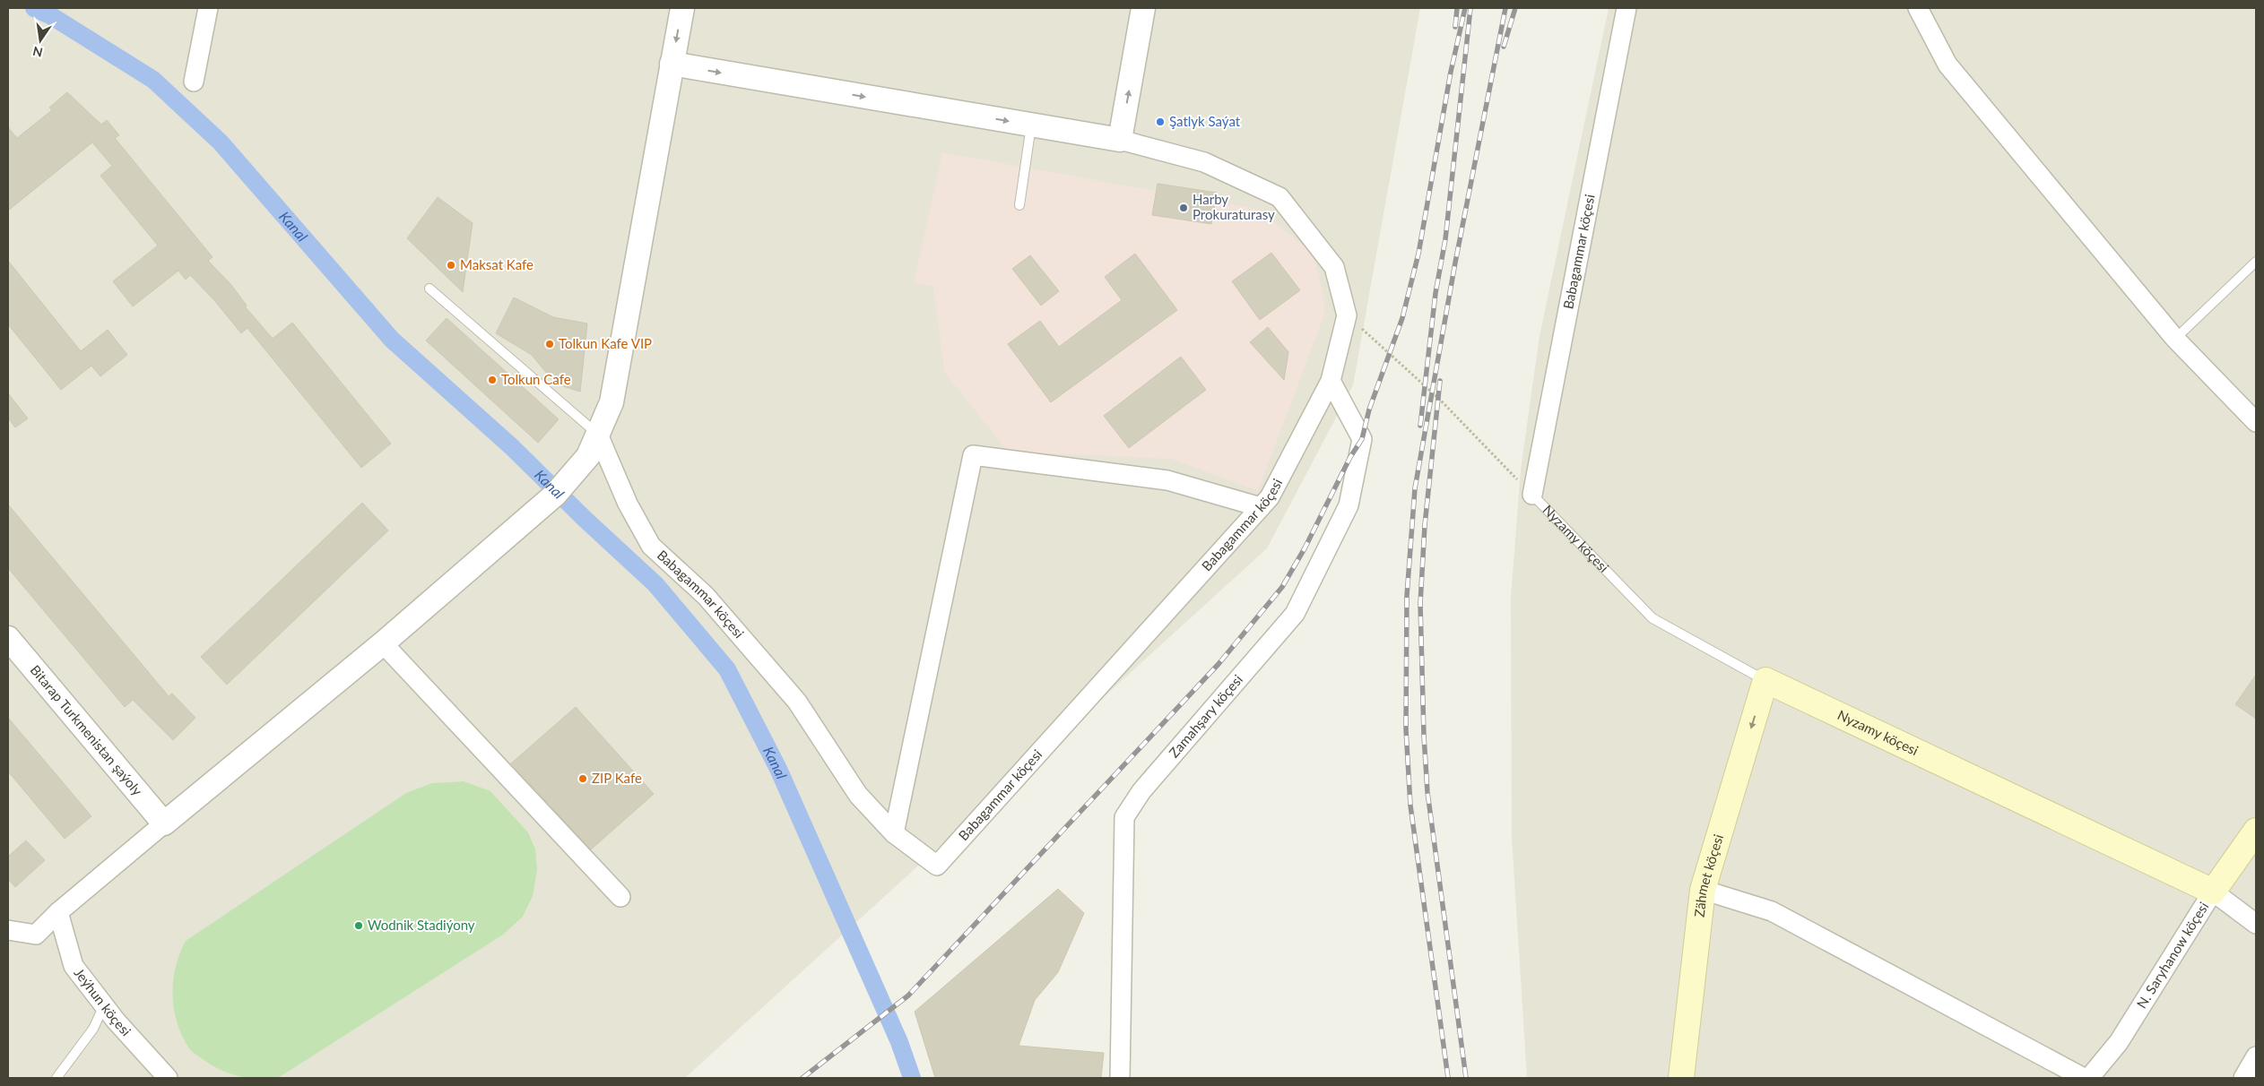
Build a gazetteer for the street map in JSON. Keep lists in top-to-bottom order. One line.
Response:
{"streets":{"main road":["Nyzamy köçesi","Zähmet köçesi","N. Saryhanow köçesi"],"street":["Babagammar köçesi","Zamahşary köçesi","Bitarap Turkmenistan şaýoly","Jeýhun köçesi"]},"crossings":[["Babagammar köçesi","Nyzamy köçesi"],["Babagammar köçesi","Zamahşary köçesi"],["Nyzamy köçesi","Zähmet köçesi"],["Nyzamy köçesi","N. Saryhanow köçesi"]],"one_way":["Zähmet köçesi"],"water":["Kanal"],"places":["Şatlyk Saýat","Harby Prokuraturasy","Maksat Kafe","Tolkun Kafe VIP","Tolkun Cafe","ZIP Kafe","Wodnik Stadiýony"],"north":"bottom"}
